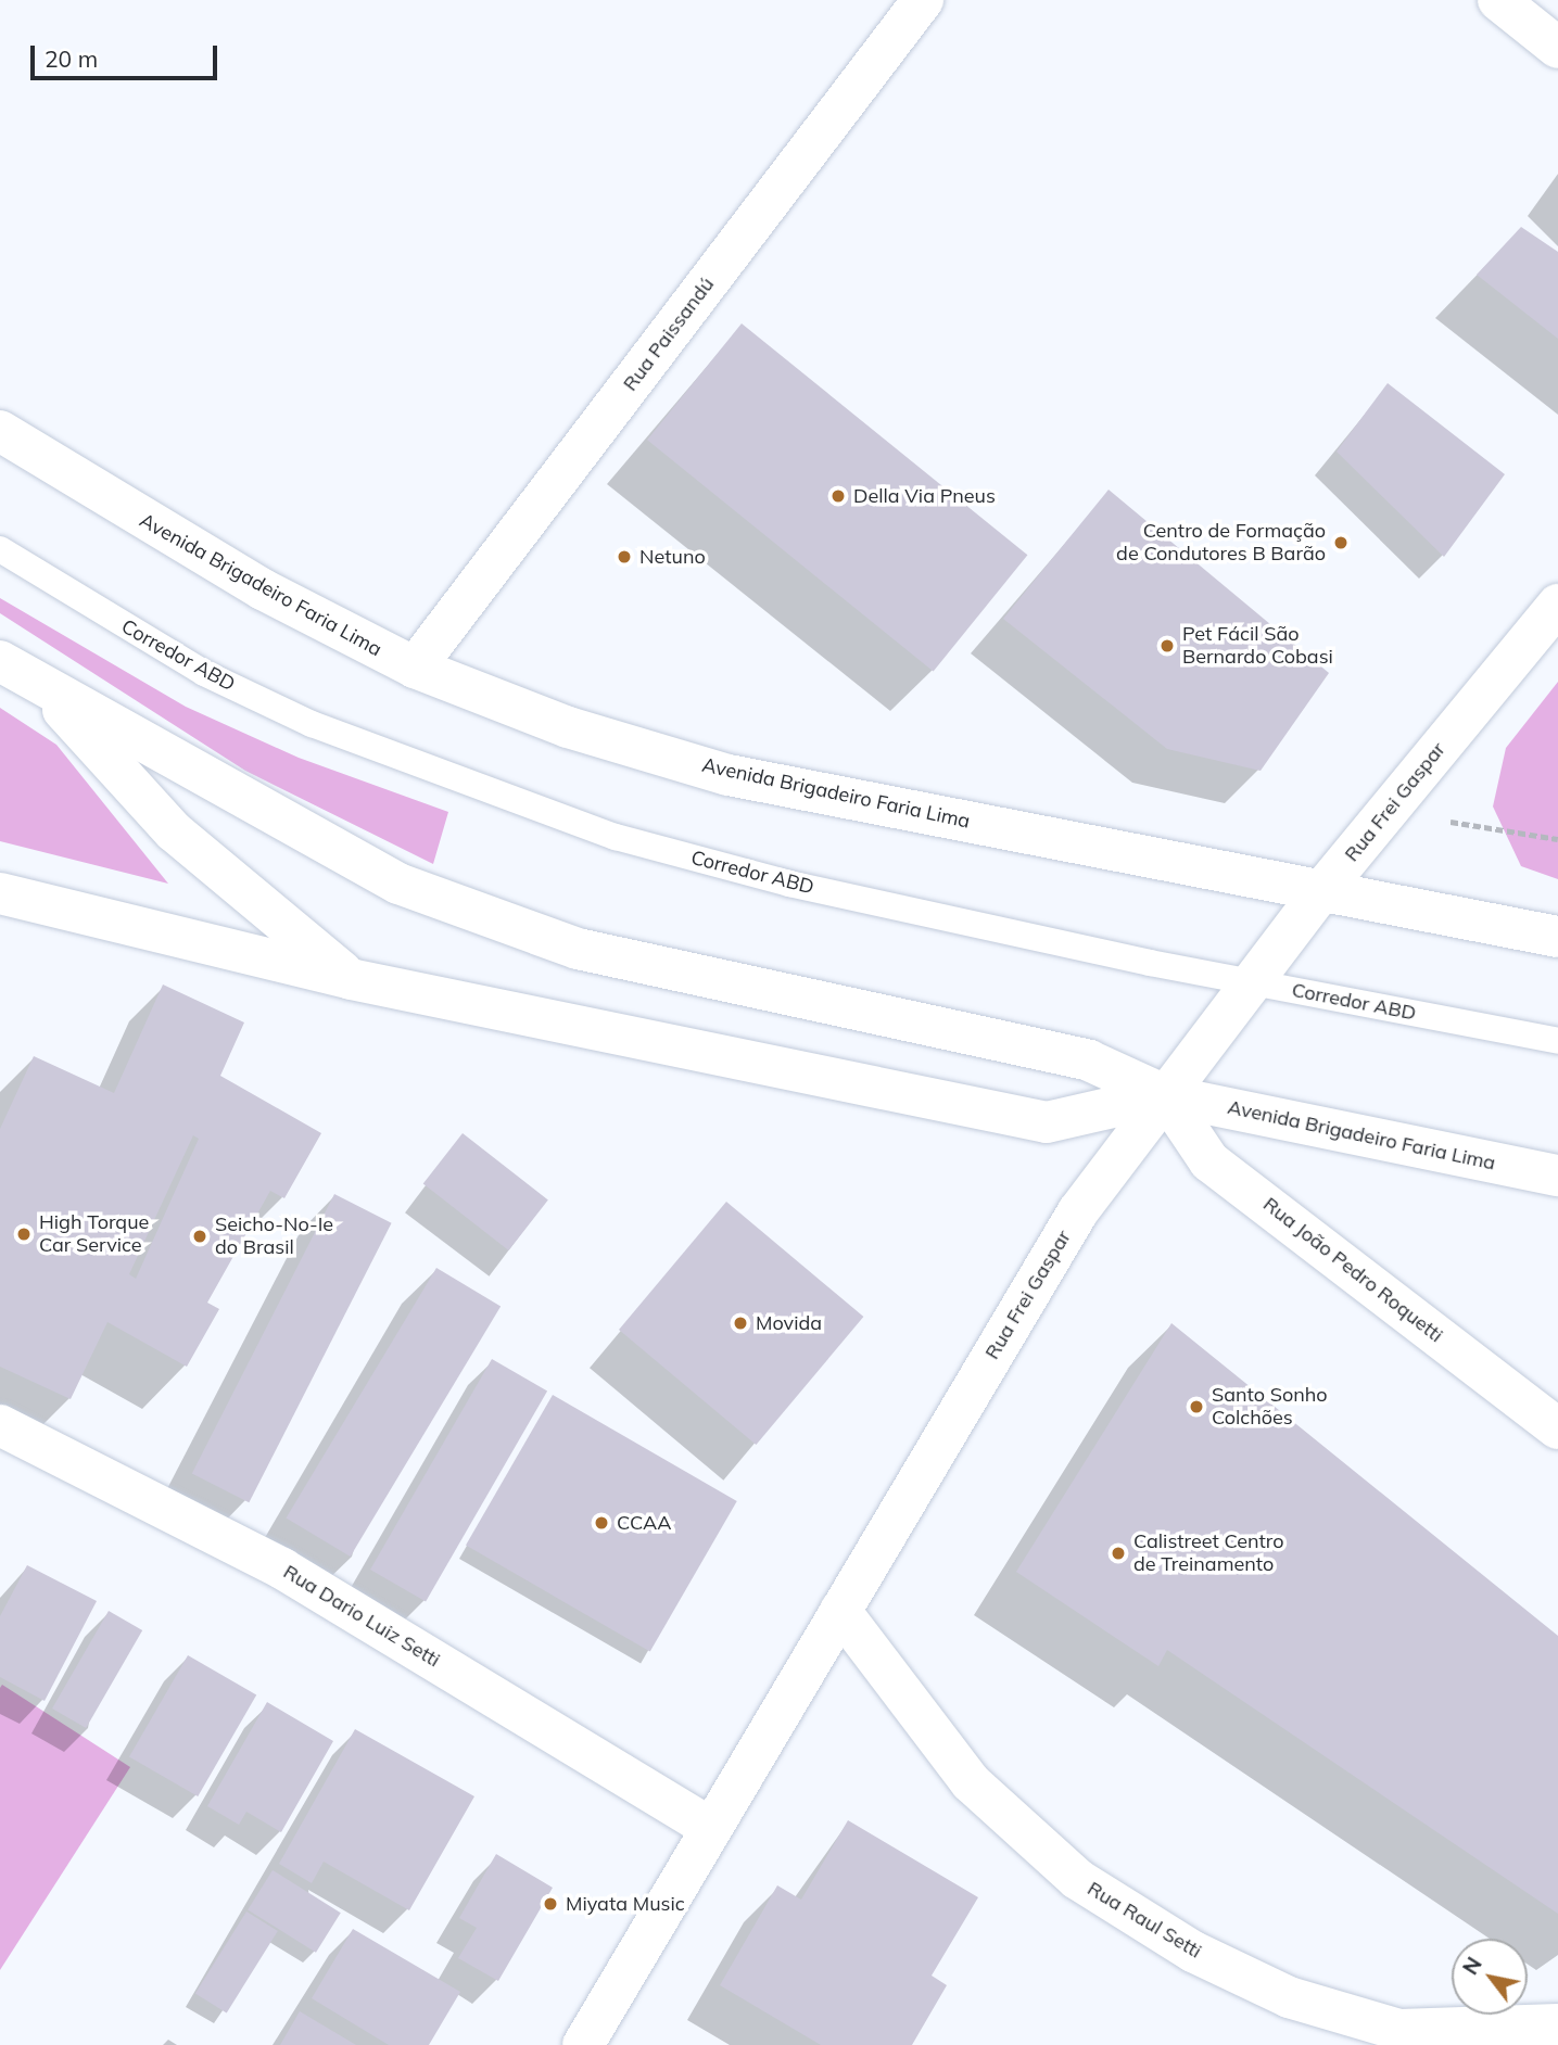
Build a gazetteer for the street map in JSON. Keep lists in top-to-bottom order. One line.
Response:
{"streets":{"main road":["Rua Paissandú","Avenida Brigadeiro Faria Lima","Rua Frei Gaspar","Rua João Pedro Roquetti","Rua Dario Luiz Setti","Rua Raul Setti"],"lane":["Corredor ABD"]},"crossings":[["Rua Paissandú","Avenida Brigadeiro Faria Lima"],["Avenida Brigadeiro Faria Lima","Rua Frei Gaspar"],["Avenida Brigadeiro Faria Lima","Rua João Pedro Roquetti"],["Corredor ABD","Rua Frei Gaspar"],["Rua Frei Gaspar","Rua João Pedro Roquetti"],["Rua Frei Gaspar","Rua Dario Luiz Setti"],["Rua Frei Gaspar","Rua Raul Setti"]],"places":["Della Via Pneus","Centro de Formação de Condutores B Barão","Netuno","Pet Fácil São Bernardo Cobasi","High Torque Car Service","Seicho-No-Ie do Brasil","Movida","Santo Sonho Colchões","CCAA","Calistreet Centro de Treinamento","Miyata Music"],"scale_bar":"20 m","north":"top left"}
